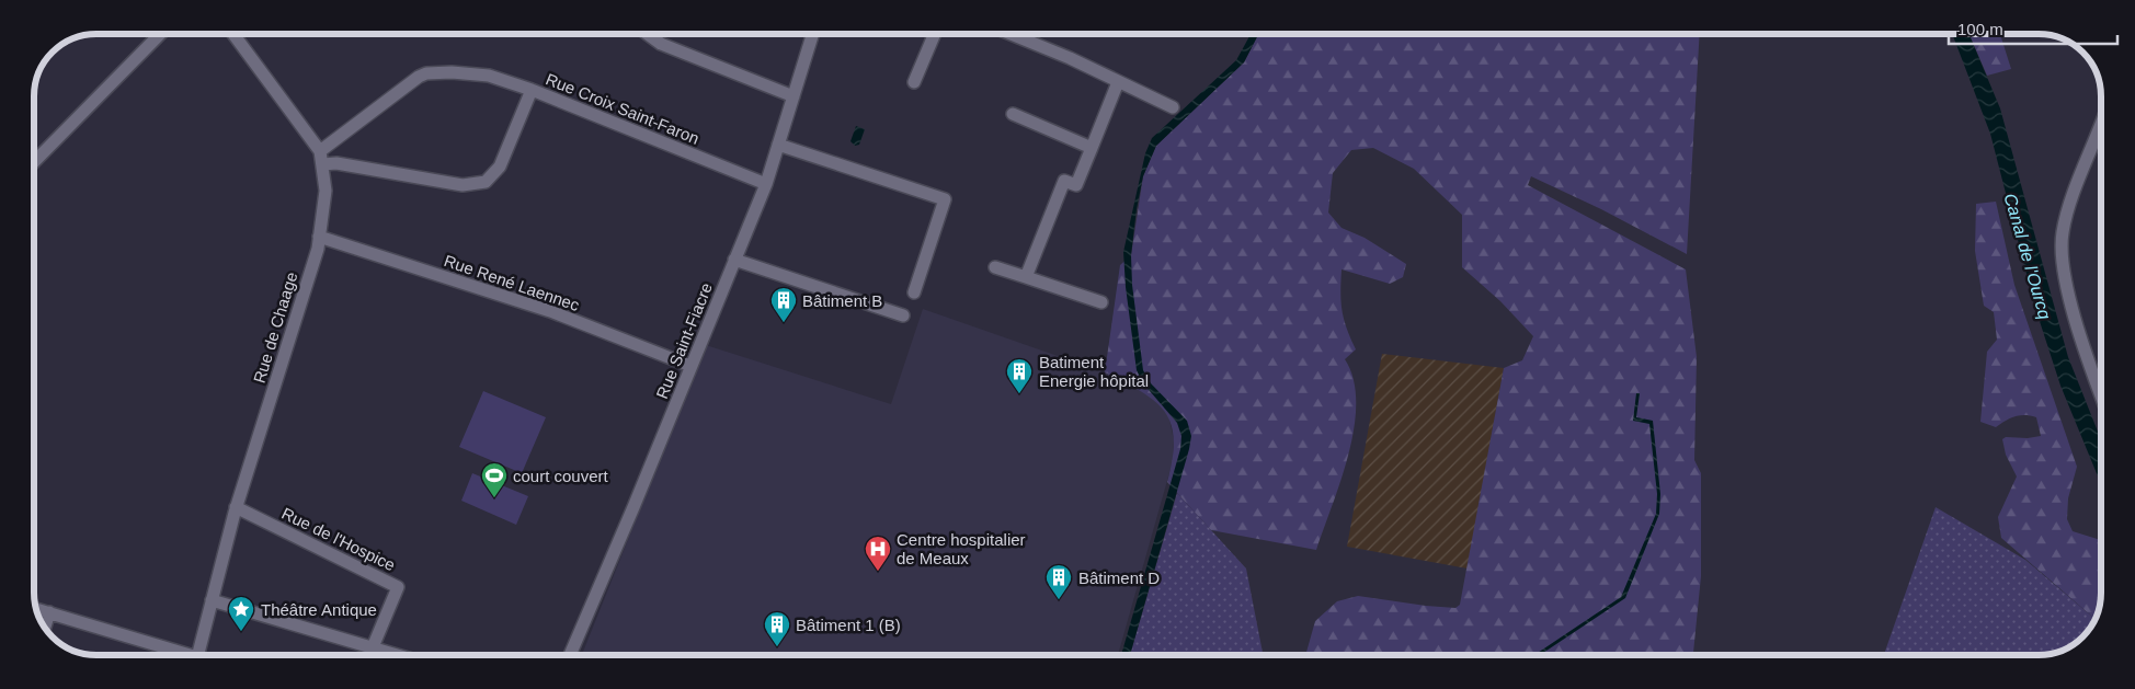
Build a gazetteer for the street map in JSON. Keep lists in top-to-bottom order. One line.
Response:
{"streets":{"street":["Rue Croix Saint-Faron","Rue René Laennec","Rue de Chaage","Rue Saint-Fiacre","Rue de l'Hospice"]},"crossings":[["Rue Croix Saint-Faron","Rue de Chaage"],["Rue Croix Saint-Faron","Rue Saint-Fiacre"],["Rue René Laennec","Rue de Chaage"],["Rue René Laennec","Rue Saint-Fiacre"],["Rue de Chaage","Rue de l'Hospice"]],"water":["Canal de l'Ourcq"],"places":{"building":["Bâtiment B","Batiment Energie hôpital","Bâtiment D","Bâtiment 1 (B)"],"sports":["court couvert"],"hospital":["Centre hospitalier de Meaux"],"place":["Théâtre Antique"]},"scale_bar":"100 m"}
